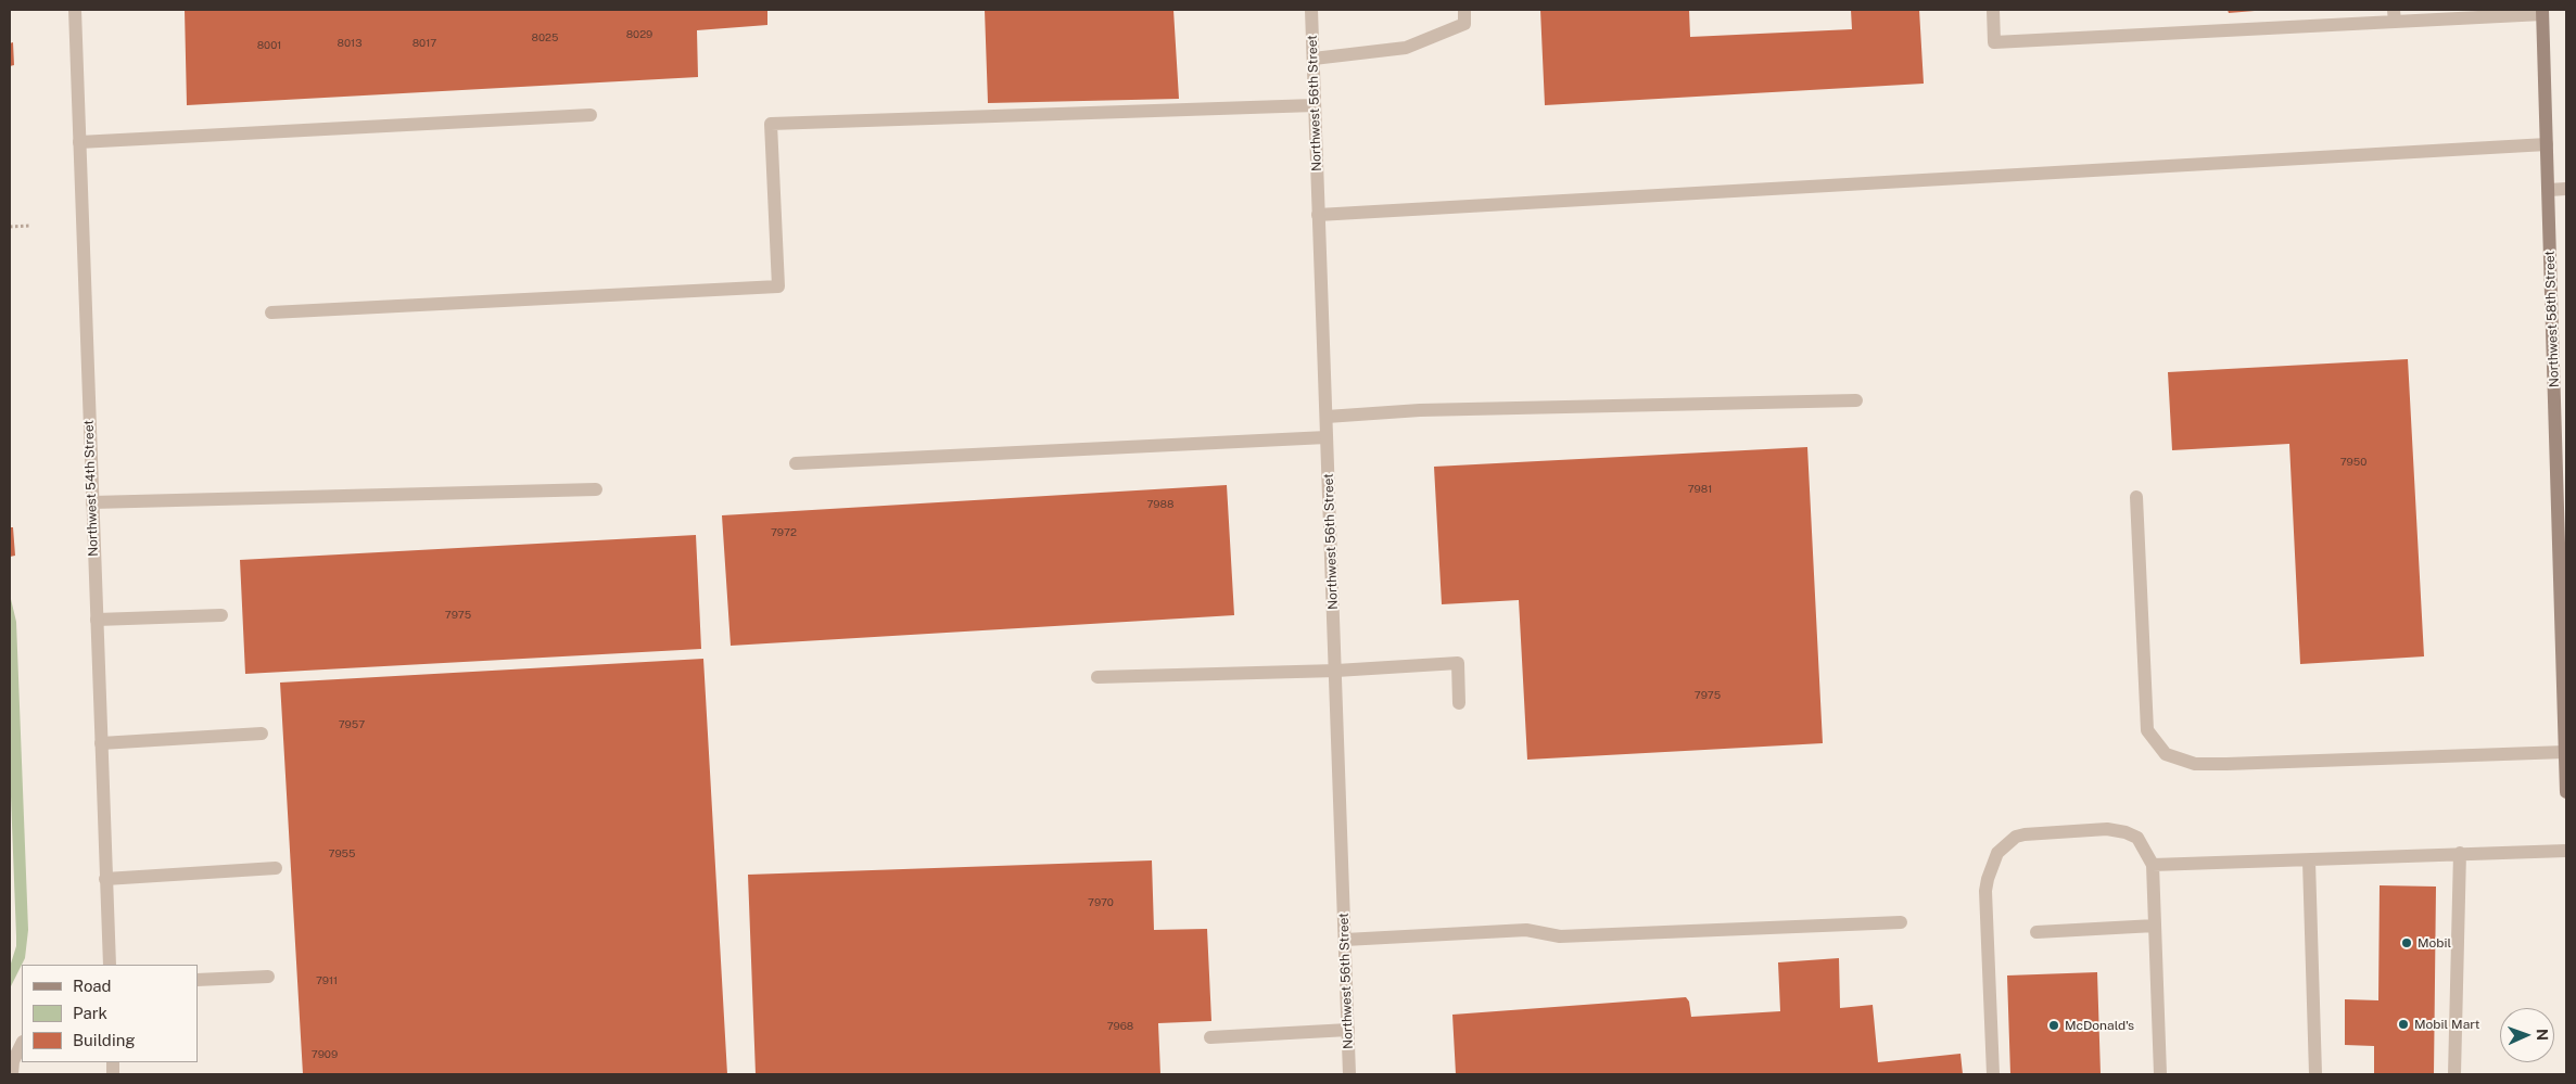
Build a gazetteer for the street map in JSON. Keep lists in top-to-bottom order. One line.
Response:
{"streets":{"main road":["Northwest 58th Street"],"street":["Northwest 56th Street","Northwest 54th Street"]},"places":["Mobil","Mobil Mart","McDonald's"],"house_numbers":["8029","8025","8013","8017","8001","7950","7981","7988","7972","7975","7975","7957","7955","7970","7911","7968","7909"],"legend":["Road","Park","Building"],"north":"right"}
